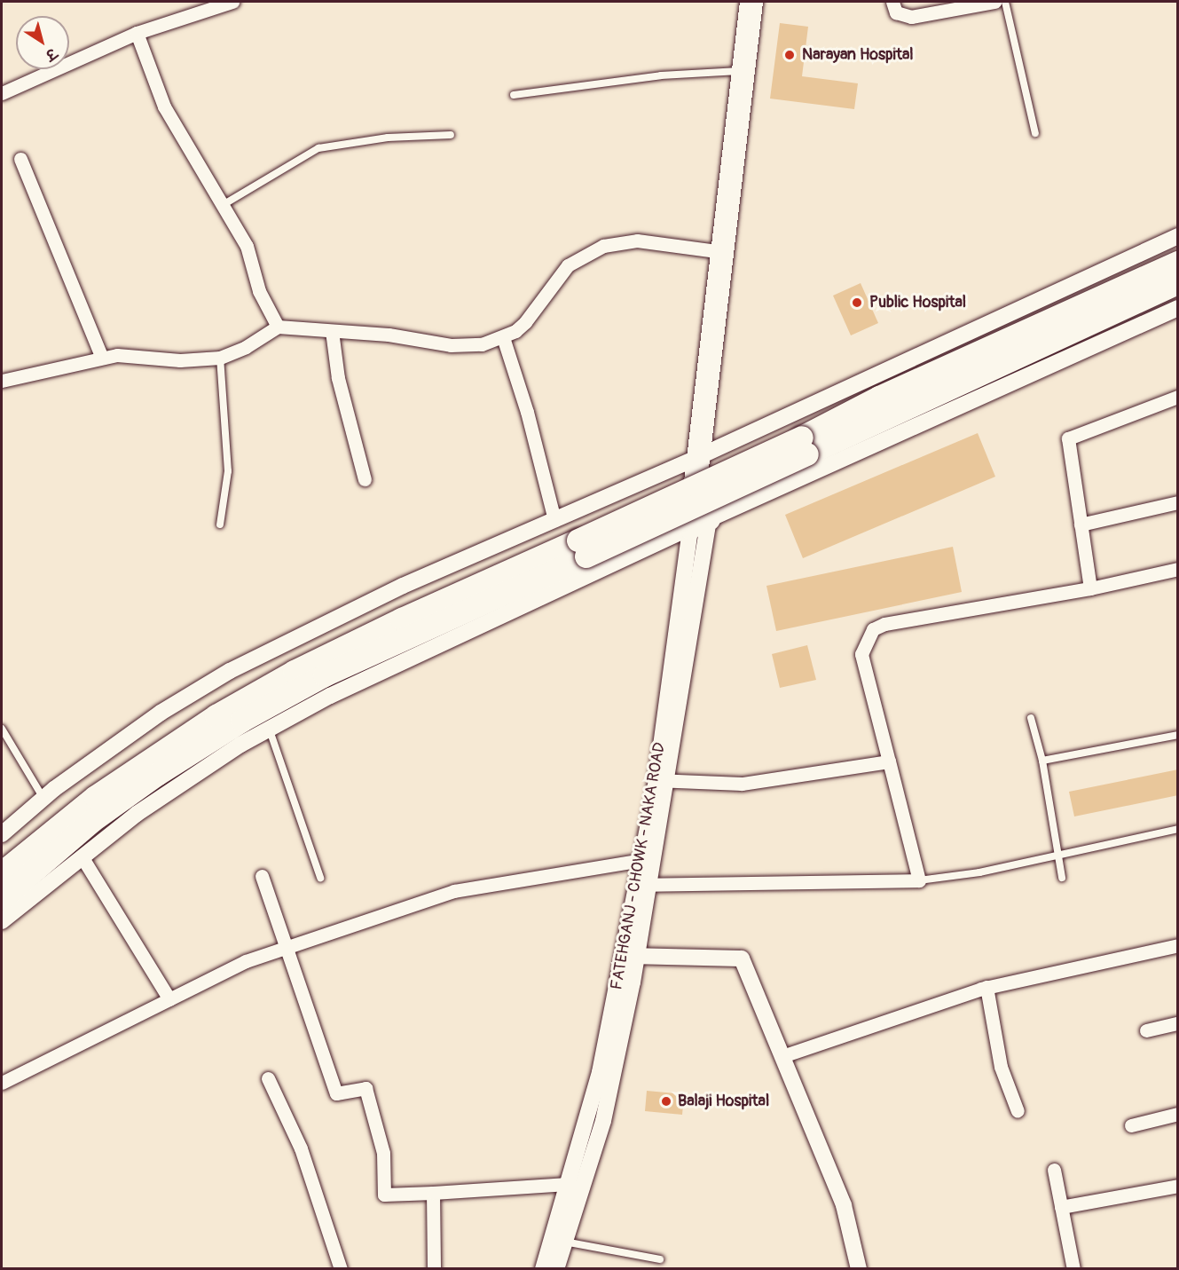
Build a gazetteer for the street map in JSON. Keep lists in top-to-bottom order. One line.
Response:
{"streets":{"highway":["FATEHGANJ - CHOWK - NAKA ROAD"]},"places":["Narayan Hospital","Public Hospital","Balaji Hospital"],"north":"bottom right"}
